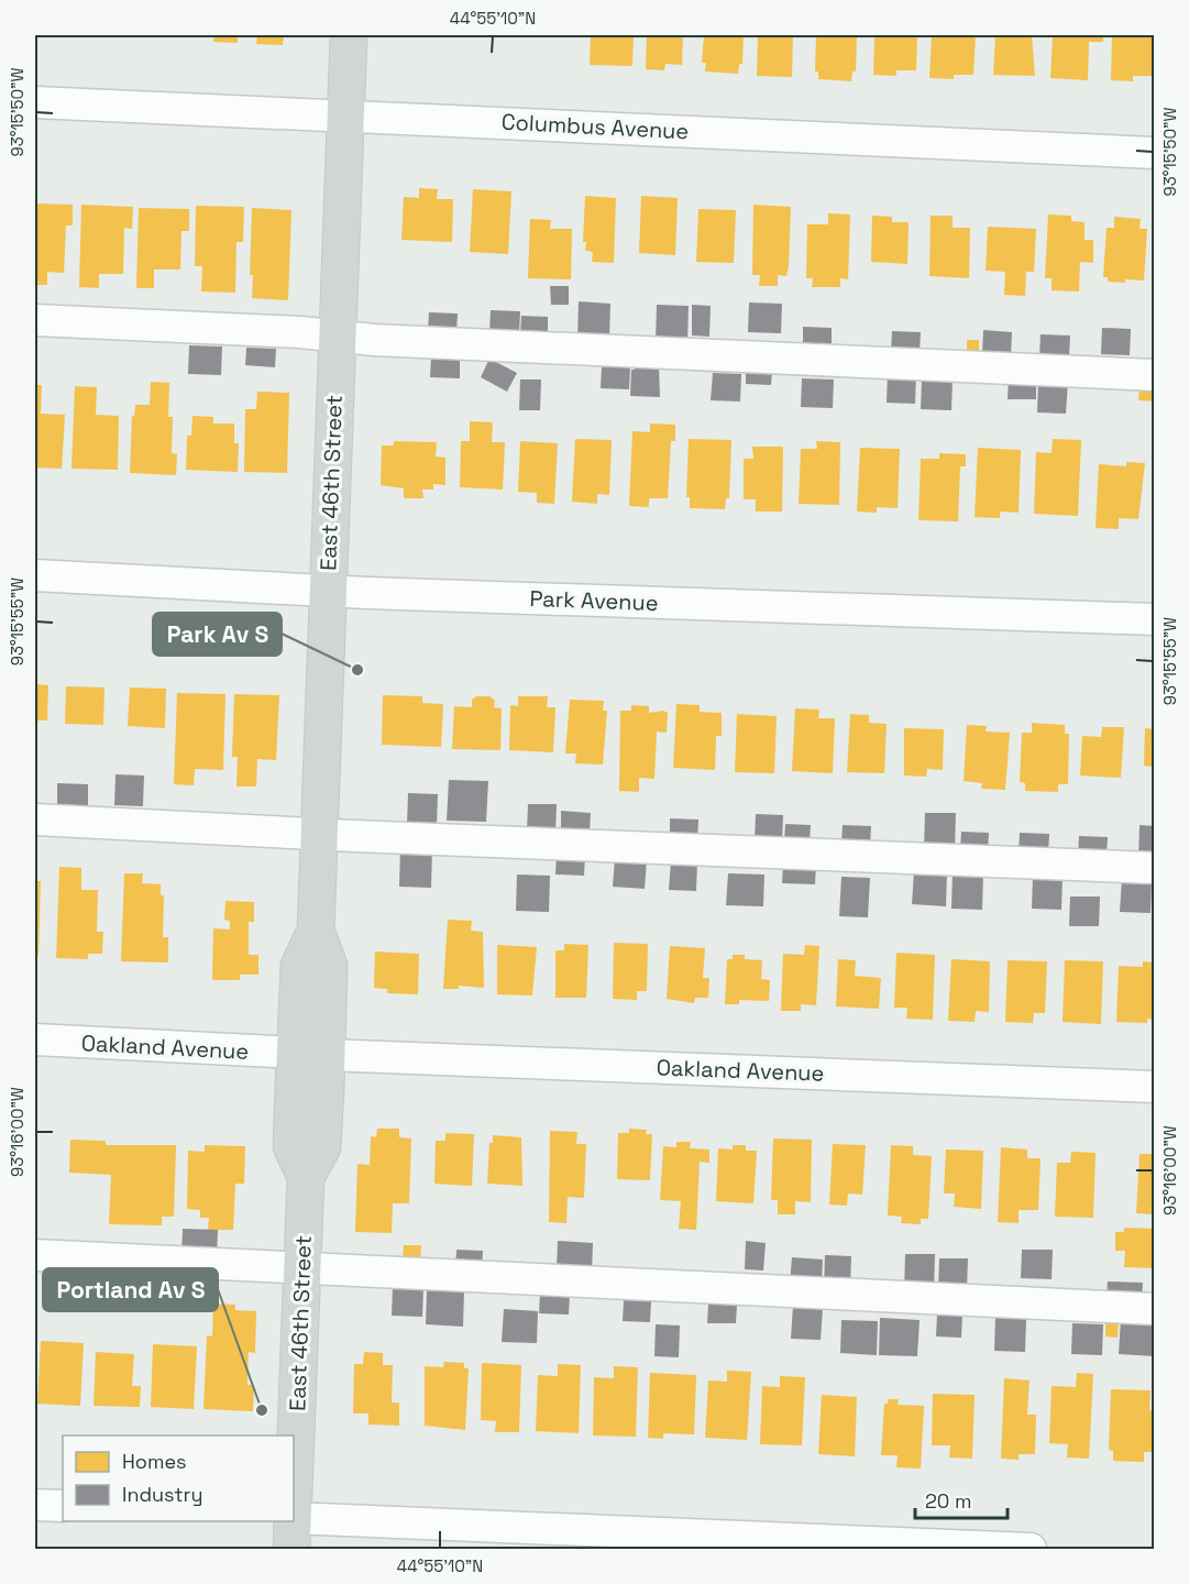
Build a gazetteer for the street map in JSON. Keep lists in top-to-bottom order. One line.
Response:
{"streets":{"main road":["East 46th Street"],"street":["Columbus Avenue","Park Avenue","Oakland Avenue"]},"crossings":[["Columbus Avenue","East 46th Street"],["East 46th Street","Park Avenue"],["East 46th Street","Oakland Avenue"]],"places":["Park Av S","Portland Av S"],"legend":["Homes","Industry"],"scale_bar":"20 m","coordinates":["44°55'10\"N","93°15'50\"W","93°15'55\"W","93°16'00\"W"]}
